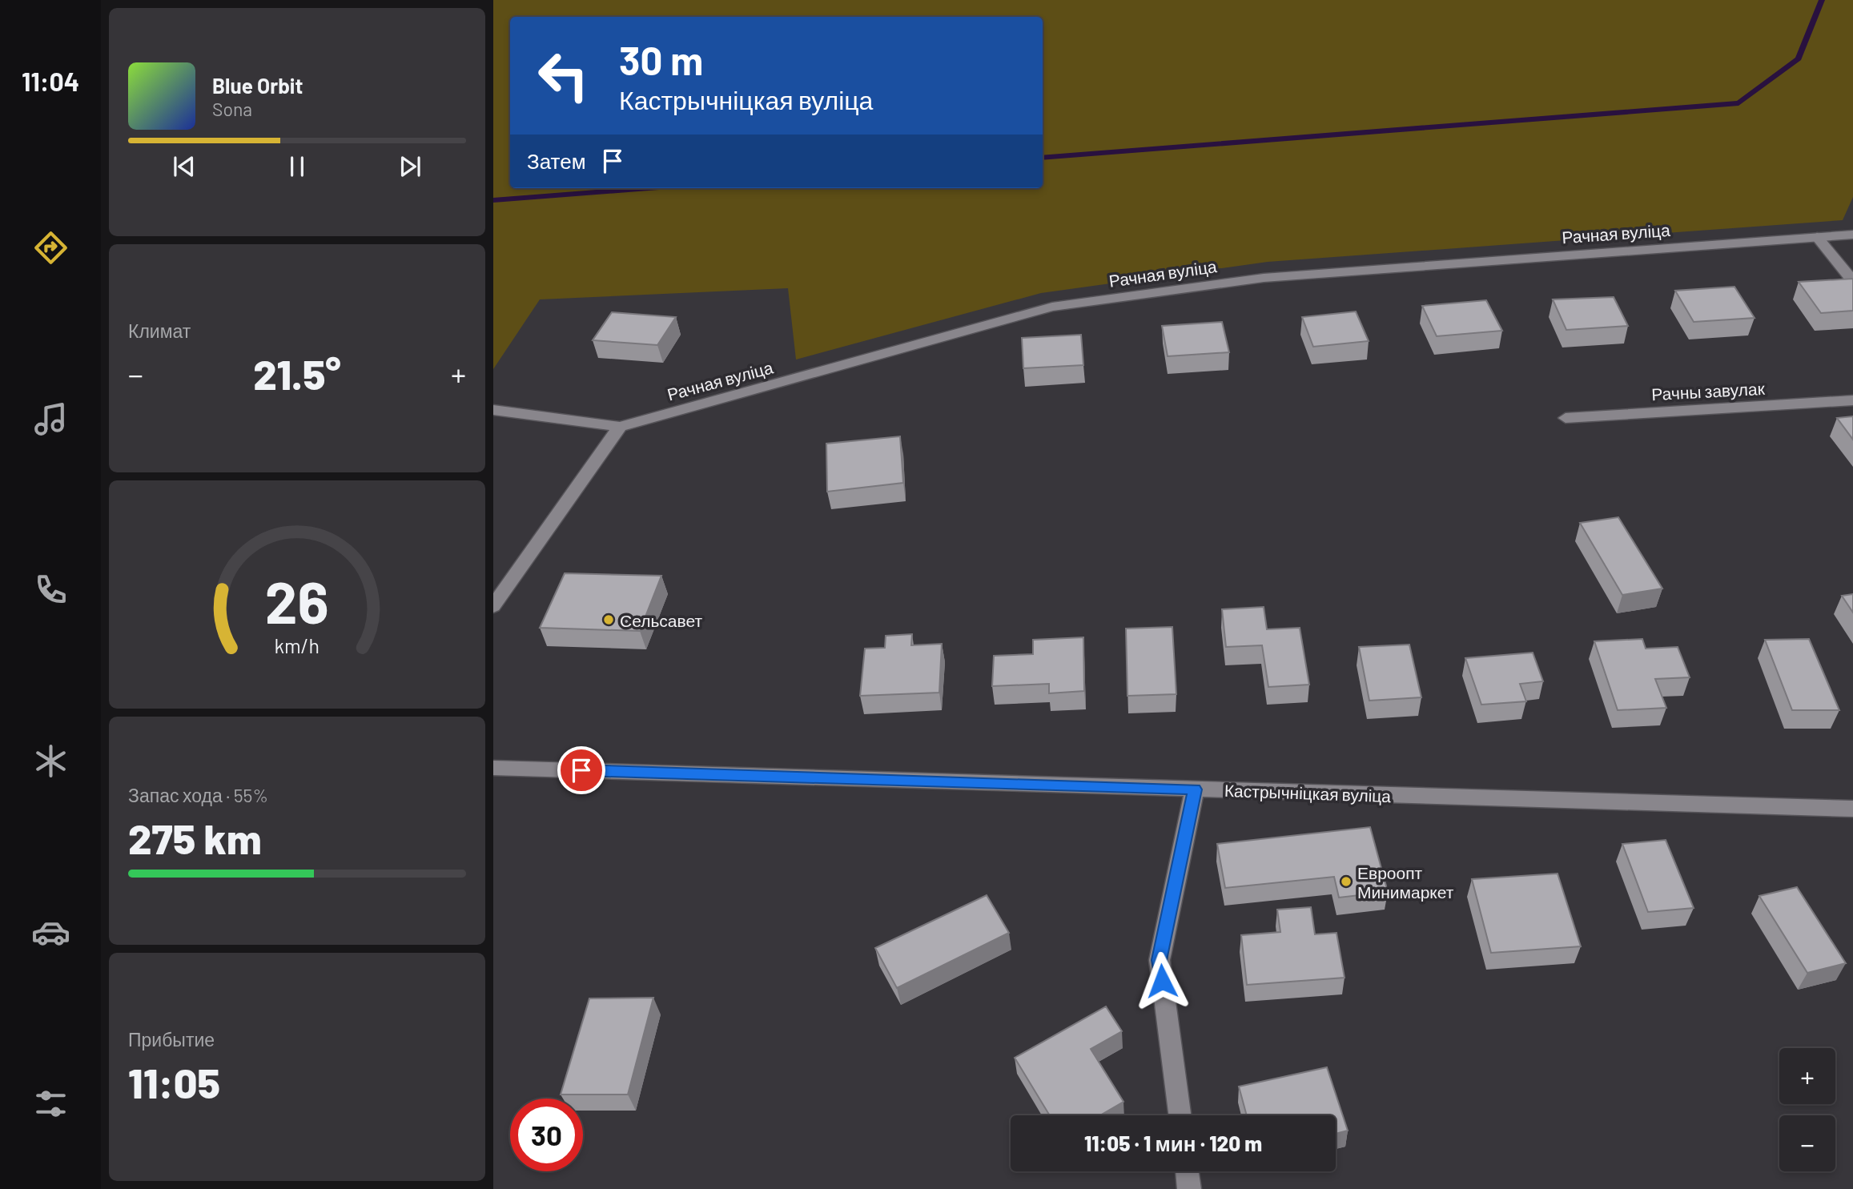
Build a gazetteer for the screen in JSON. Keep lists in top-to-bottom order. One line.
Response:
{"streets":{"street":["Рачная вуліца","Рачны завулак","Кастрычніцкая вуліца"]},"places":["Сельсавет","Евроопт Минимаркет"],"page":{"tabs":"11:04","turn":["30 m","Кастрычніцкая вуліца"],"song":["Blue Orbit","Sona"],"then":"Затем","tile":["Климат",["Запас хода · 55%","275 km"],["Прибытие","11:05"]],"heat":["−","21.5°","+"],"map_buttons":["+","−"],"limit":"30","trip":"11:05 · 1 мин · 120 m","gauge":["26","km/h"]}}
